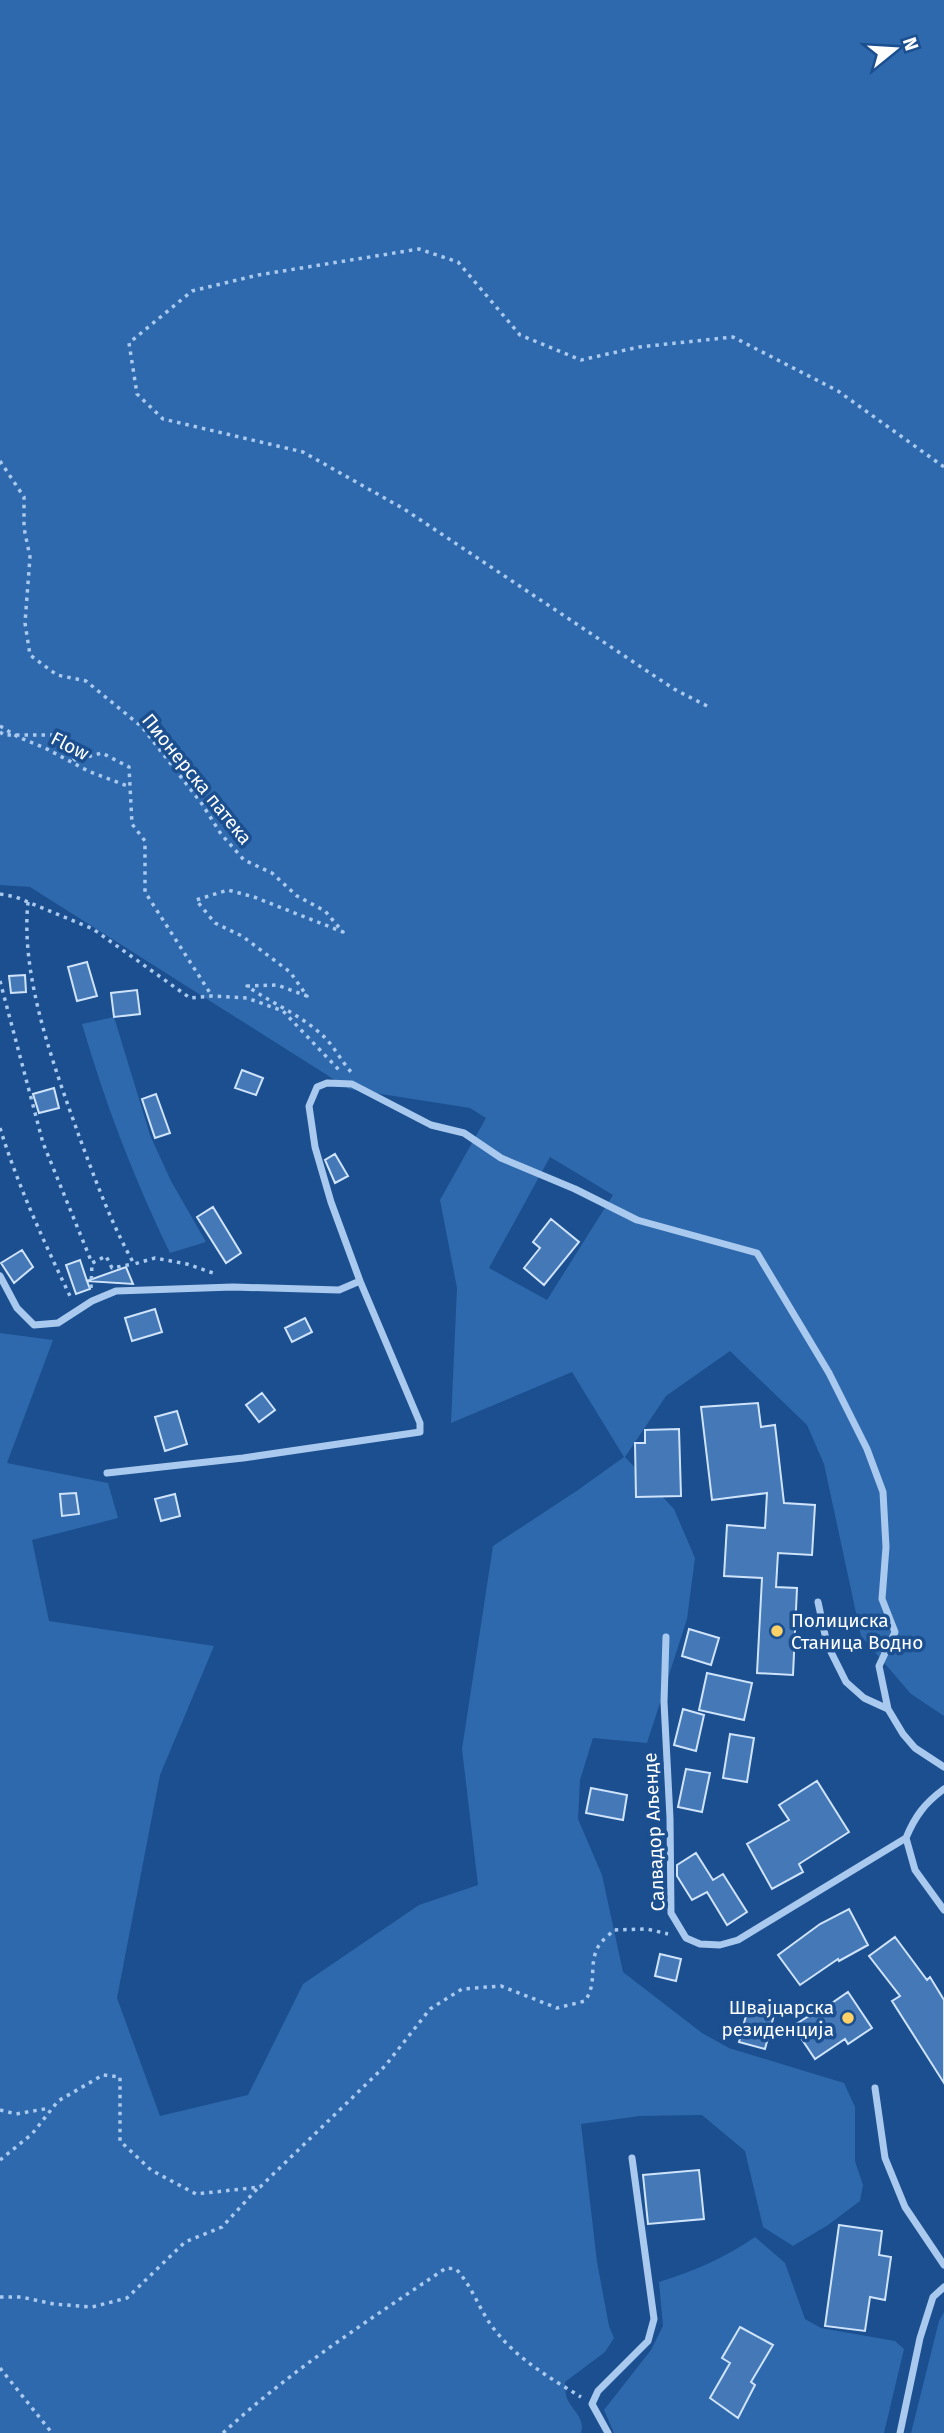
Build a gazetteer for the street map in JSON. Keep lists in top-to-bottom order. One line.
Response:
{"streets":{"street":["Салвадор Аљенде"],"path":["Flow","Пионерска патека"]},"places":["Полициска Станица Водно","Швајцарска резиденција"],"north":"right"}
